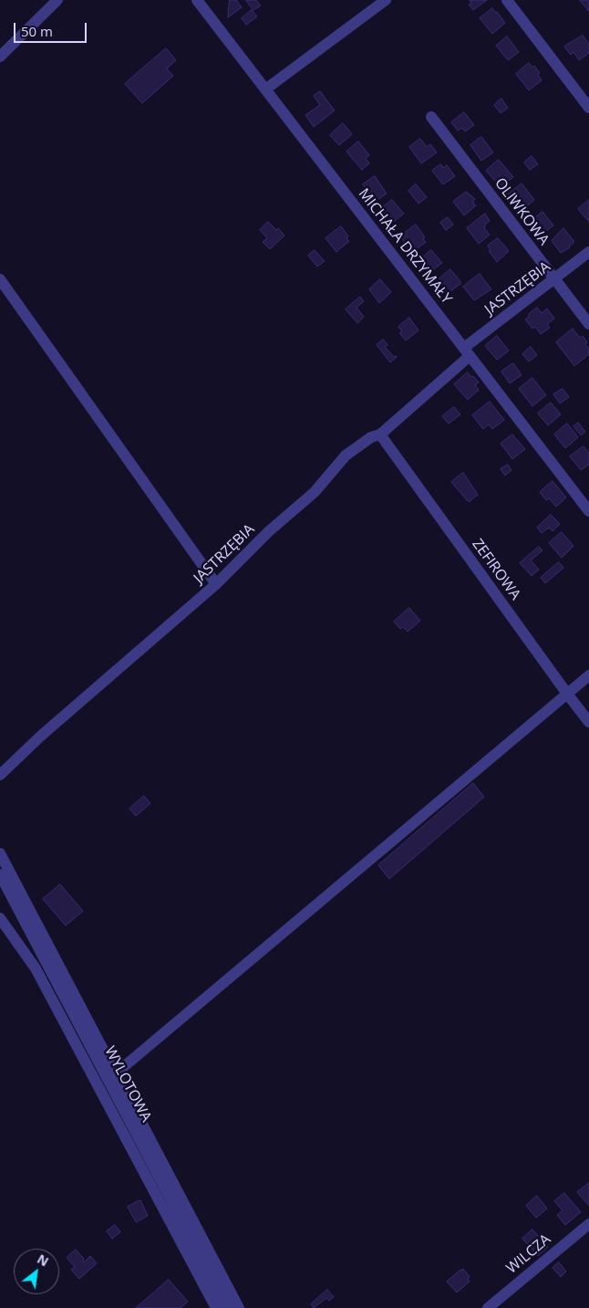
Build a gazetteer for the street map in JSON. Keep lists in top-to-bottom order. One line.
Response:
{"streets":{"street":["OLIWKOWA","MICHAŁA DRZYMAŁY","JASTRZĘBIA","ZEFIROWA","WYLOTOWA","WILCZA"]},"crossings":[["OLIWKOWA","JASTRZĘBIA"],["MICHAŁA DRZYMAŁY","JASTRZĘBIA"],["JASTRZĘBIA","ZEFIROWA"]],"scale_bar":"50 m","north":"top right"}
